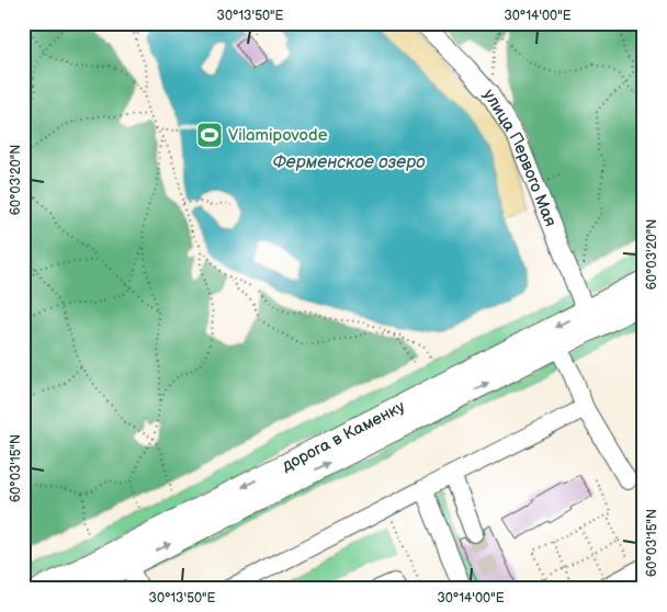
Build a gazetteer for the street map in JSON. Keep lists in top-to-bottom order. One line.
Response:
{"streets":{"main road":["дорога в Каменку"],"street":["улица Первого Мая"]},"crossings":[["улица Первого Мая","дорога в Каменку"]],"water":["Ферменское озеро"],"places":{"sports":["Vilamipovode"]},"coordinates":["30°13'50\"E","30°14'00\"E","60°03'20\"N","60°03'15\"N"]}
